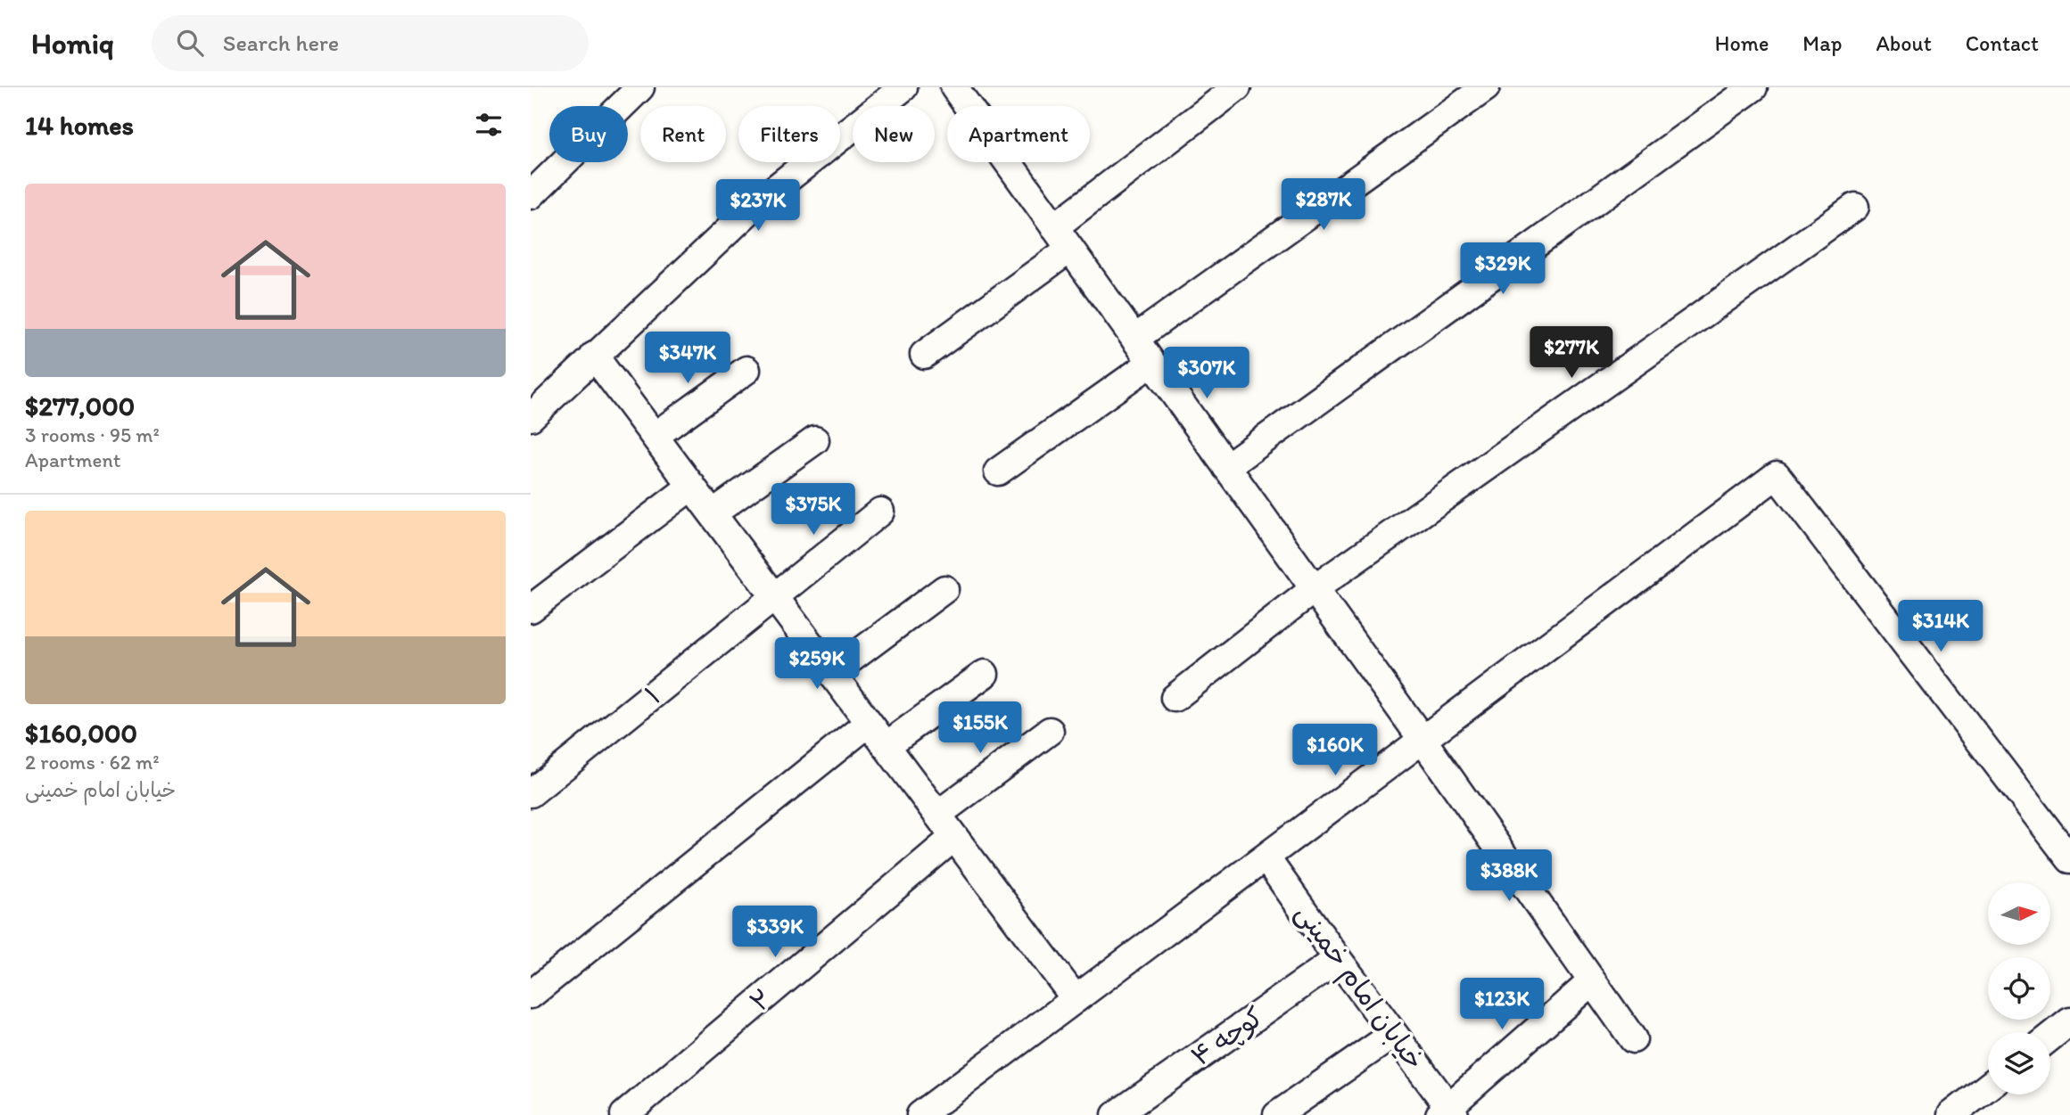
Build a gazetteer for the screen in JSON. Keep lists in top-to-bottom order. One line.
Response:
{"streets":{"street":["۱","خیابان امام خمینی","۲","کوچه ۴"]},"crossings":[["خیابان امام خمینی","کوچه ۴"]],"north":"right","page":{"header":"Homiq","search":"Search here","nav":["Home","Map","About","Contact"],"heading":"14 homes","chip":["Buy","Rent","Filters","New","Apartment"],"list":[{"name":"$277,000","note":"3 rooms · 95 m² · Apartment"},{"name":"$160,000","note":"2 rooms · 62 m² · خیابان امام خمینی"}],"price":["$287K","$237K","$329K","$277K","$347K","$307K","$375K","$314K","$259K","$155K","$160K","$388K","$339K","$123K"]}}
